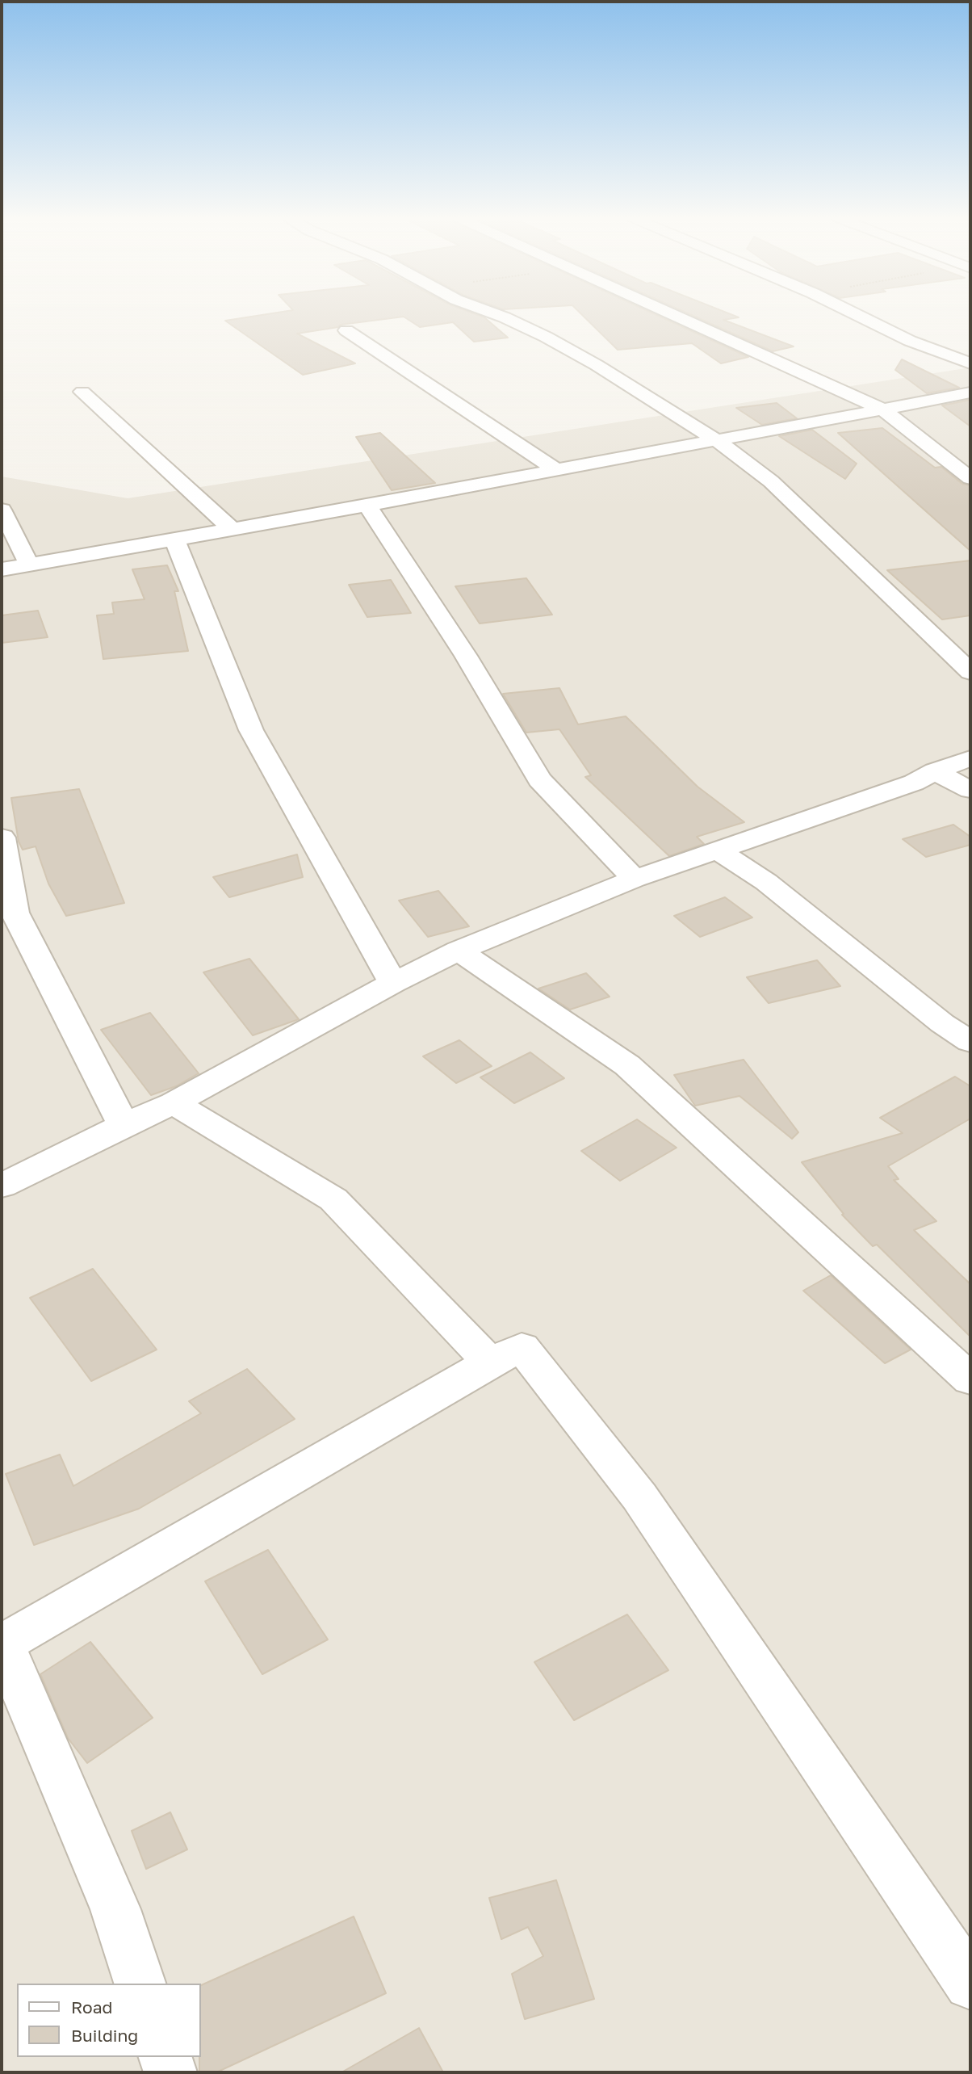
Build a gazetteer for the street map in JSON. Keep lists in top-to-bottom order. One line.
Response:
{"legend":["Road","Building"]}
